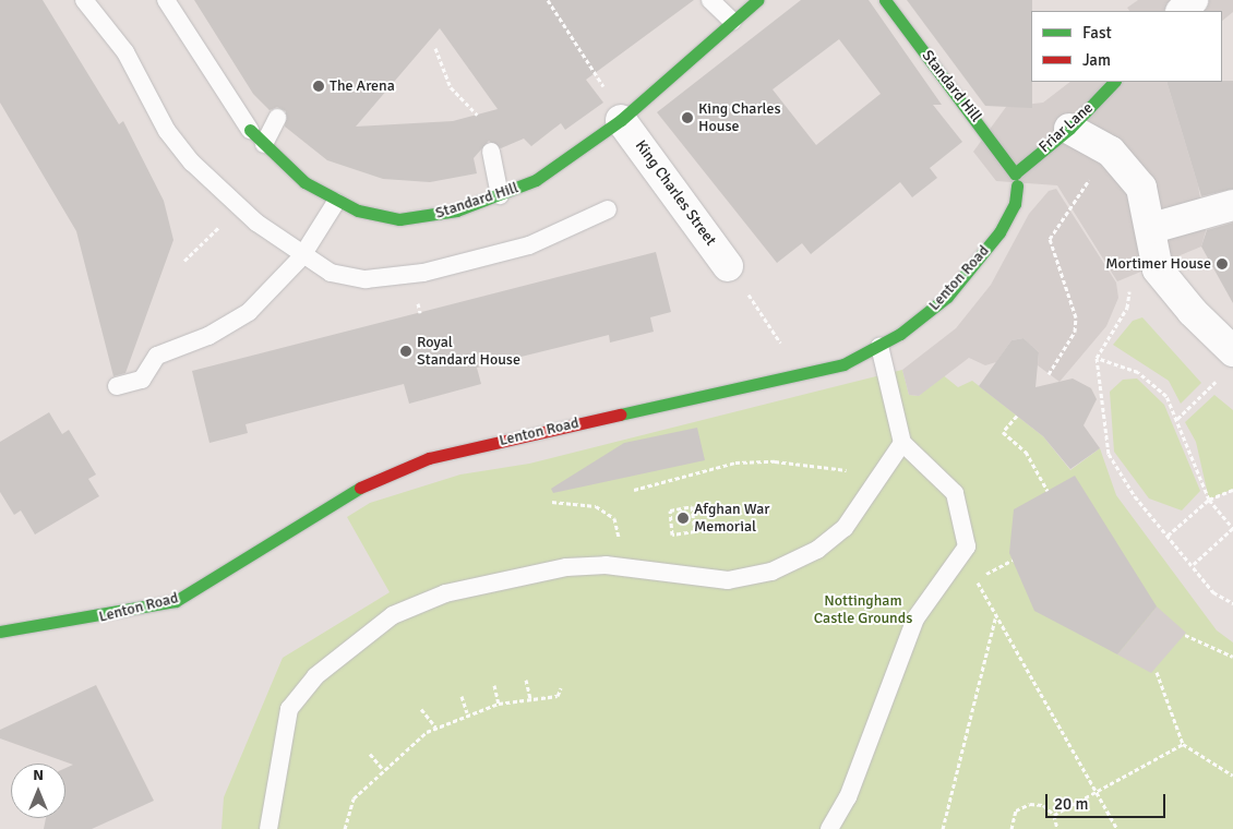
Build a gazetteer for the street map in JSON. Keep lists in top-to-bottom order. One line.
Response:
{"streets":{"street":["Standard Hill","Friar Lane","King Charles Street","Lenton Road"]},"crossings":[["Standard Hill","Friar Lane"],["Standard Hill","King Charles Street"],["Standard Hill","Lenton Road"],["Friar Lane","Lenton Road"]],"parks":["Nottingham Castle Grounds"],"places":["The Arena","King Charles House","Mortimer House","Royal Standard House","Afghan War Memorial"],"legend":["Fast","Jam"],"scale_bar":"20 m","north":"top"}
